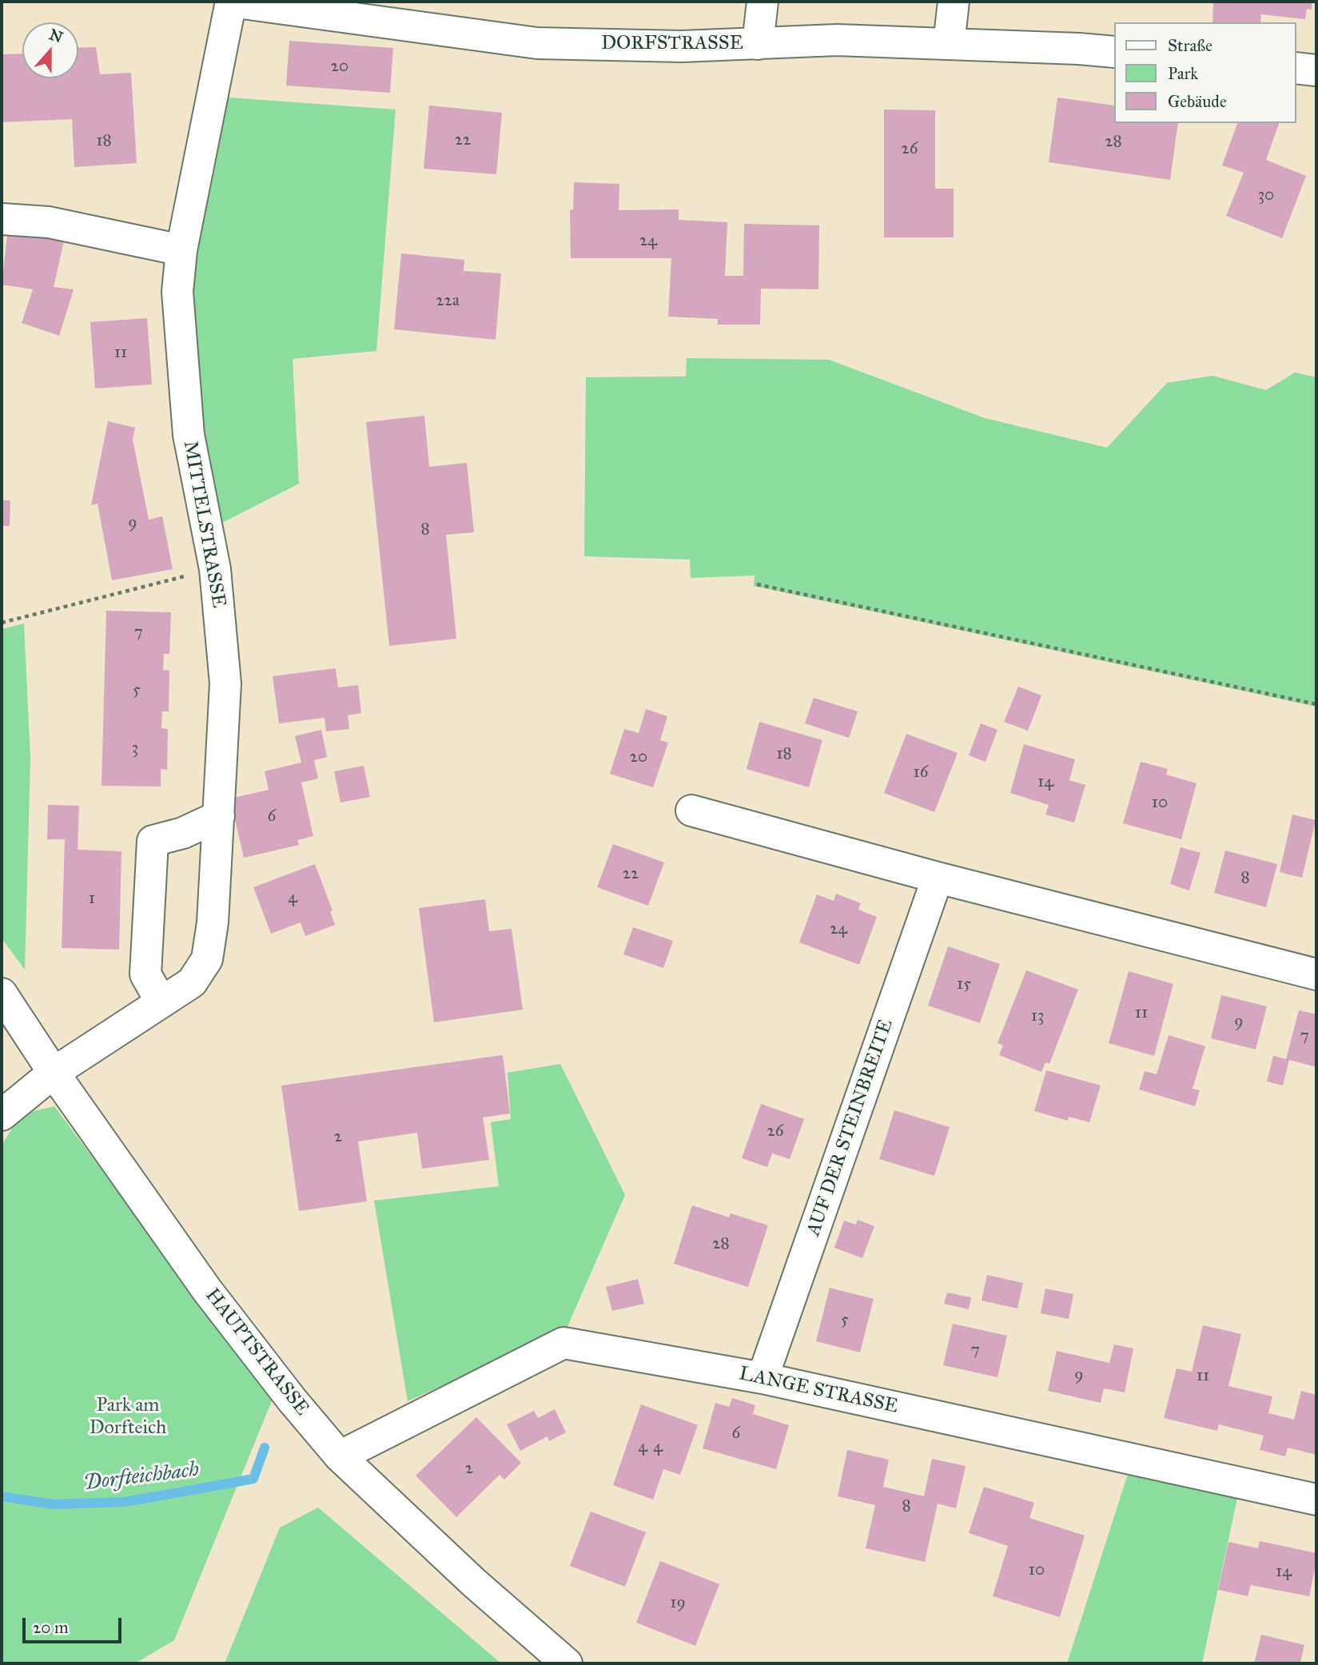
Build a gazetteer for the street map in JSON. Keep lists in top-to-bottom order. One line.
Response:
{"streets":{"street":["DORFSTRASSE","MITTELSTRASSE","AUF DER STEINBREITE","HAUPTSTRASSE","LANGE STRASSE"]},"crossings":[["DORFSTRASSE","MITTELSTRASSE"],["MITTELSTRASSE","HAUPTSTRASSE"],["AUF DER STEINBREITE","LANGE STRASSE"],["HAUPTSTRASSE","LANGE STRASSE"]],"water":["Dorfteichbach"],"parks":["Park am Dorfteich"],"house_numbers":["20","22","18","28","26","30","24","22a","11","9","8","7","5","3","18","20","16","14","10","6","22","8","4","1","24","15","11","13","9","7","26","2","28","5","7","9","11","6","4","4","2","8","10","14","19"],"legend":["Straße","Park","Gebäude"],"scale_bar":"20 m","north":"top"}
